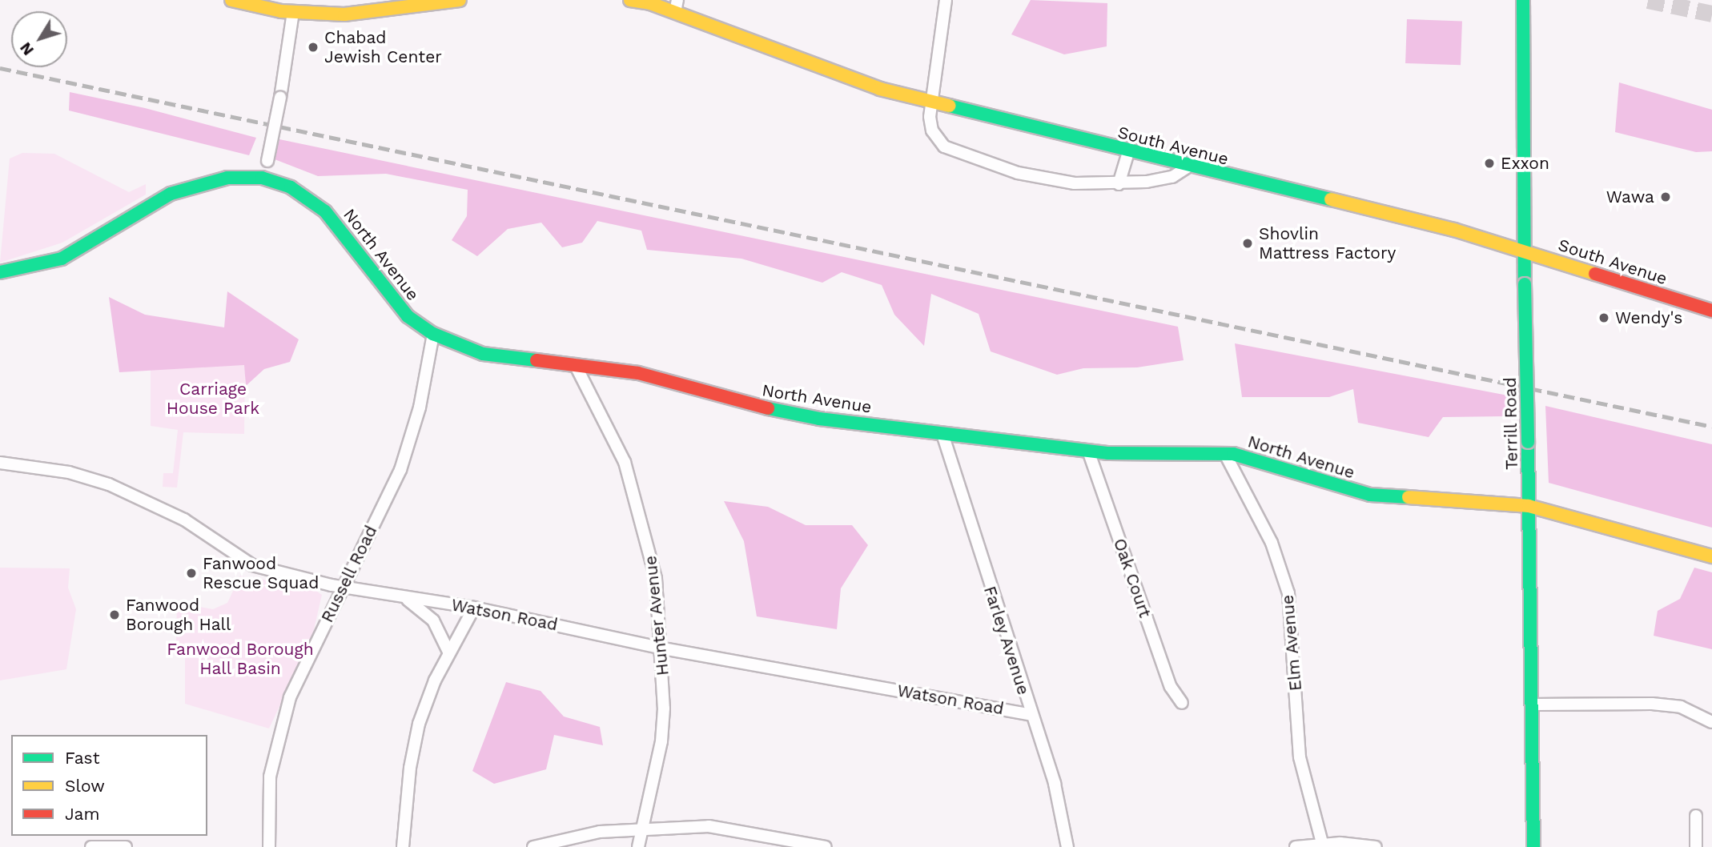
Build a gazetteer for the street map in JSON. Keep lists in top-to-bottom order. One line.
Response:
{"streets":{"street":["South Avenue","North Avenue","Terrill Road","Russell Road","Oak Court","Watson Road","Hunter Avenue","Farley Avenue","Elm Avenue"]},"crossings":[["South Avenue","Terrill Road"],["North Avenue","Terrill Road"],["North Avenue","Russell Road"],["North Avenue","Oak Court"],["North Avenue","Hunter Avenue"],["North Avenue","Farley Avenue"],["North Avenue","Elm Avenue"],["Russell Road","Watson Road"],["Watson Road","Hunter Avenue"],["Watson Road","Farley Avenue"]],"parks":["Carriage House Park","Fanwood Borough Hall Basin"],"places":["Chabad Jewish Center","Exxon","Wawa","Shovlin Mattress Factory","Wendy's","Fanwood Rescue Squad","Fanwood Borough Hall"],"legend":["Fast","Slow","Jam"],"north":"bottom left"}
